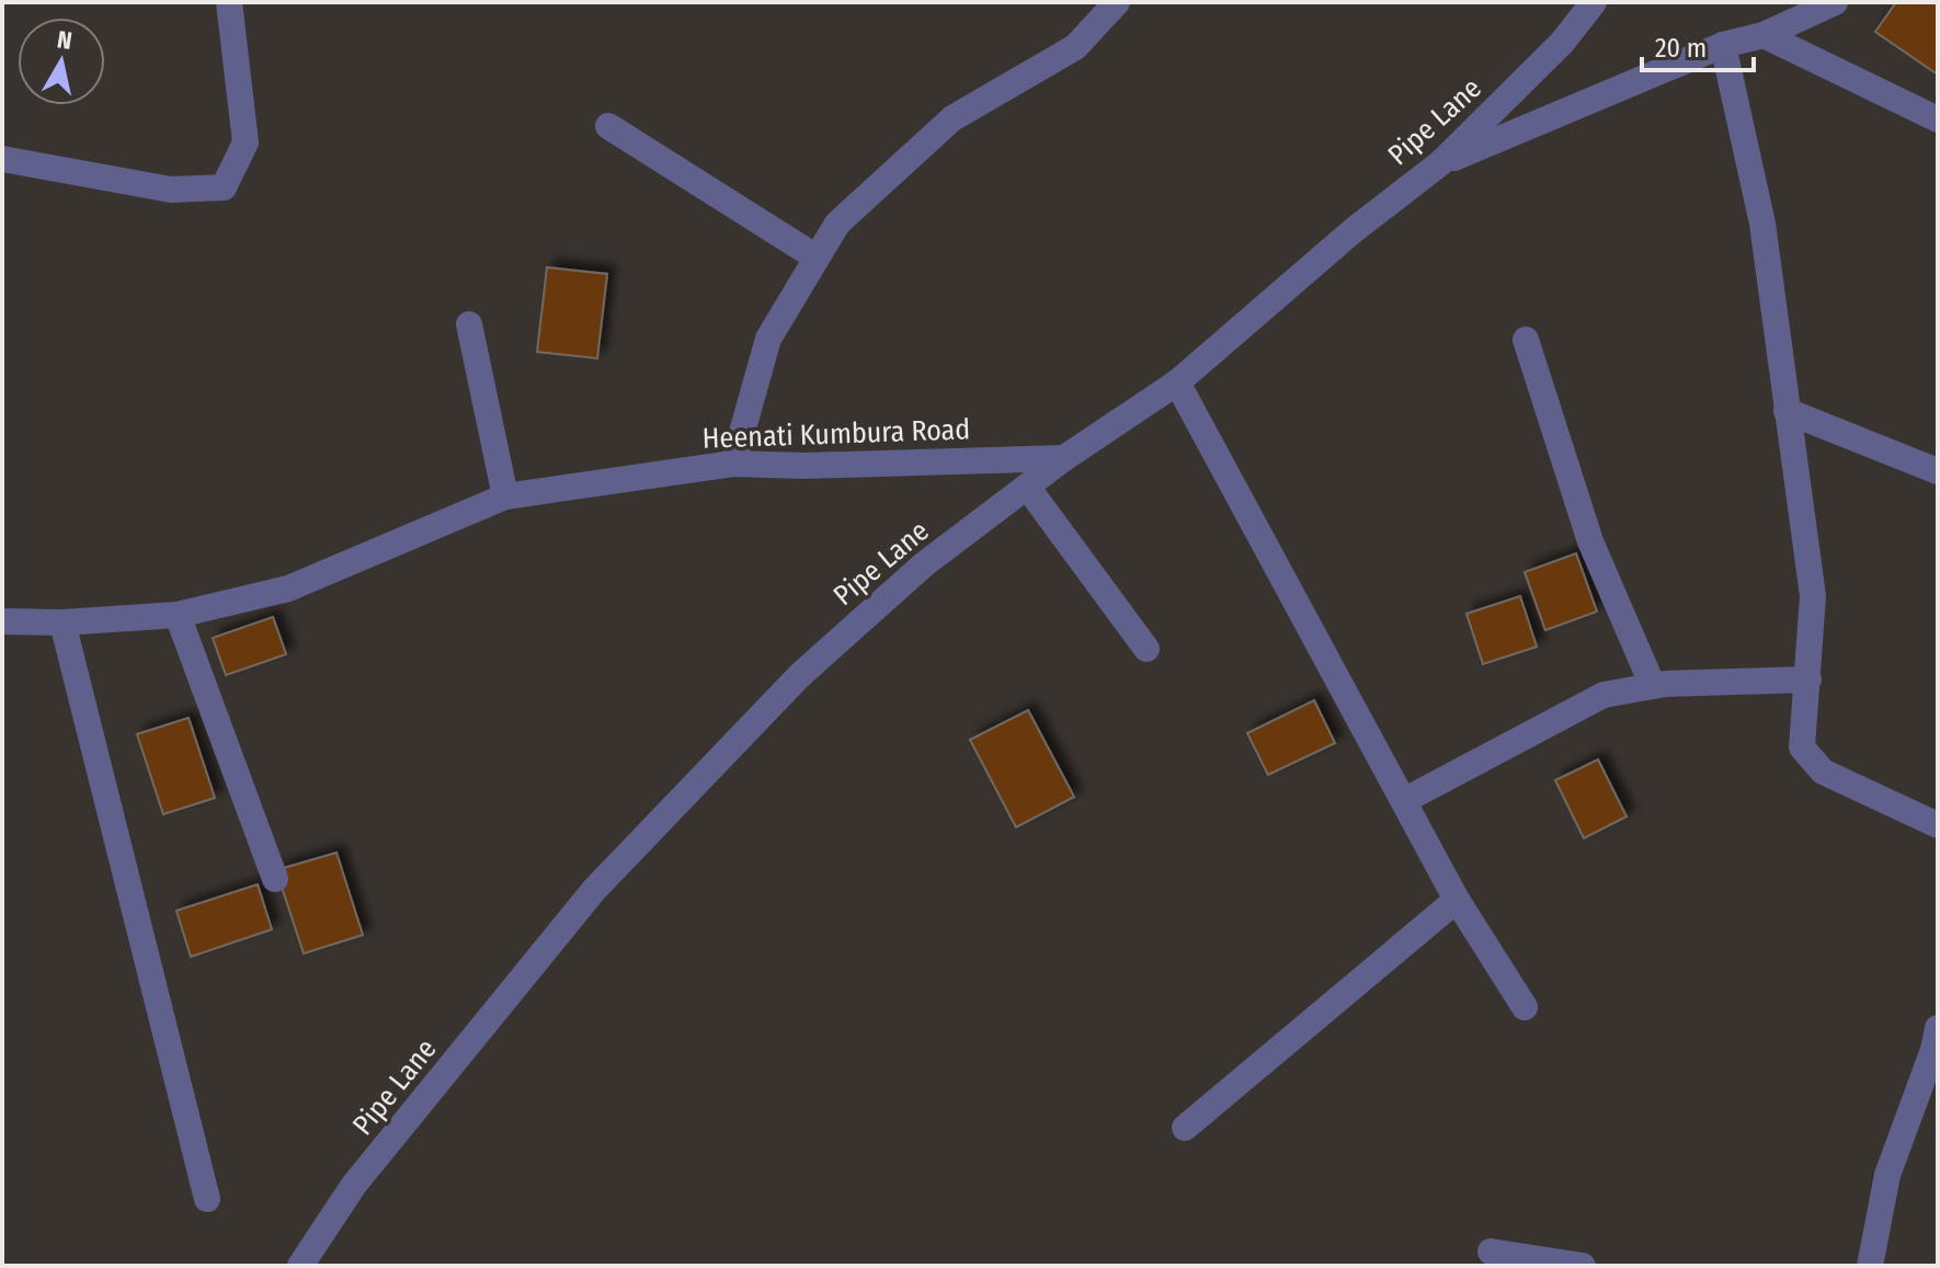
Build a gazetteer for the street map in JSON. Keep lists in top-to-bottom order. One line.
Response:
{"streets":{"street":["Pipe Lane","Heenati Kumbura Road"]},"crossings":[["Pipe Lane","Heenati Kumbura Road"]],"scale_bar":"20 m","north":"top"}
